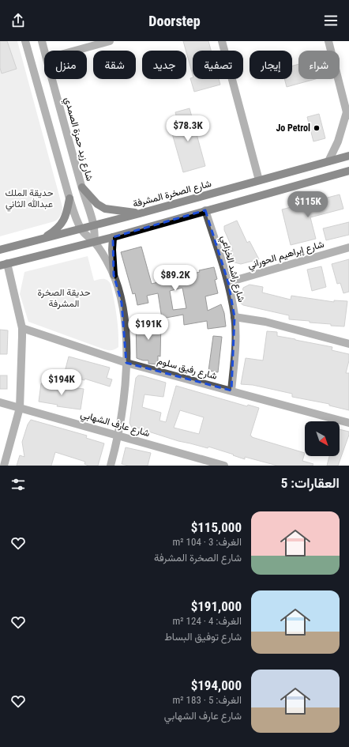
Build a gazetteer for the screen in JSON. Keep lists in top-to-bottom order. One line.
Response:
{"streets":{"main road":["شارع الصخرة المشرفة"],"street":["شارع زيد حمزة الصمدي","شارع إبراهيم الحوراني","شارع راشد الخزاعي","شارع رفيق سلوم","شارع عارف الشهابي"]},"crossings":[["شارع زيد حمزة الصمدي","شارع الصخرة المشرفة"],["شارع إبراهيم الحوراني","شارع راشد الخزاعي"],["شارع راشد الخزاعي","شارع رفيق سلوم"]],"parks":["حديقة الملك عبدالله الثاني","حديقة الصخرة المشرفة"],"places":["Jo Petrol"],"north":"bottom right","page":{"header":"Doorstep","chip":["شراء","إيجار","تصفية","جديد","شقة","منزل"],"price":["$78.3K","$115K","$89.2K","$191K","$194K"],"heading":"العقارات: 5","list":[{"name":"$115,000","note":"الغرف: 3 · 104 m² · شارع الصخرة المشرفة"},{"name":"$191,000","note":"الغرف: 4 · 124 m² · شارع توفيق البساط"},{"name":"$194,000","note":"الغرف: 5 · 183 m² · شارع عارف الشهابي"}]}}
